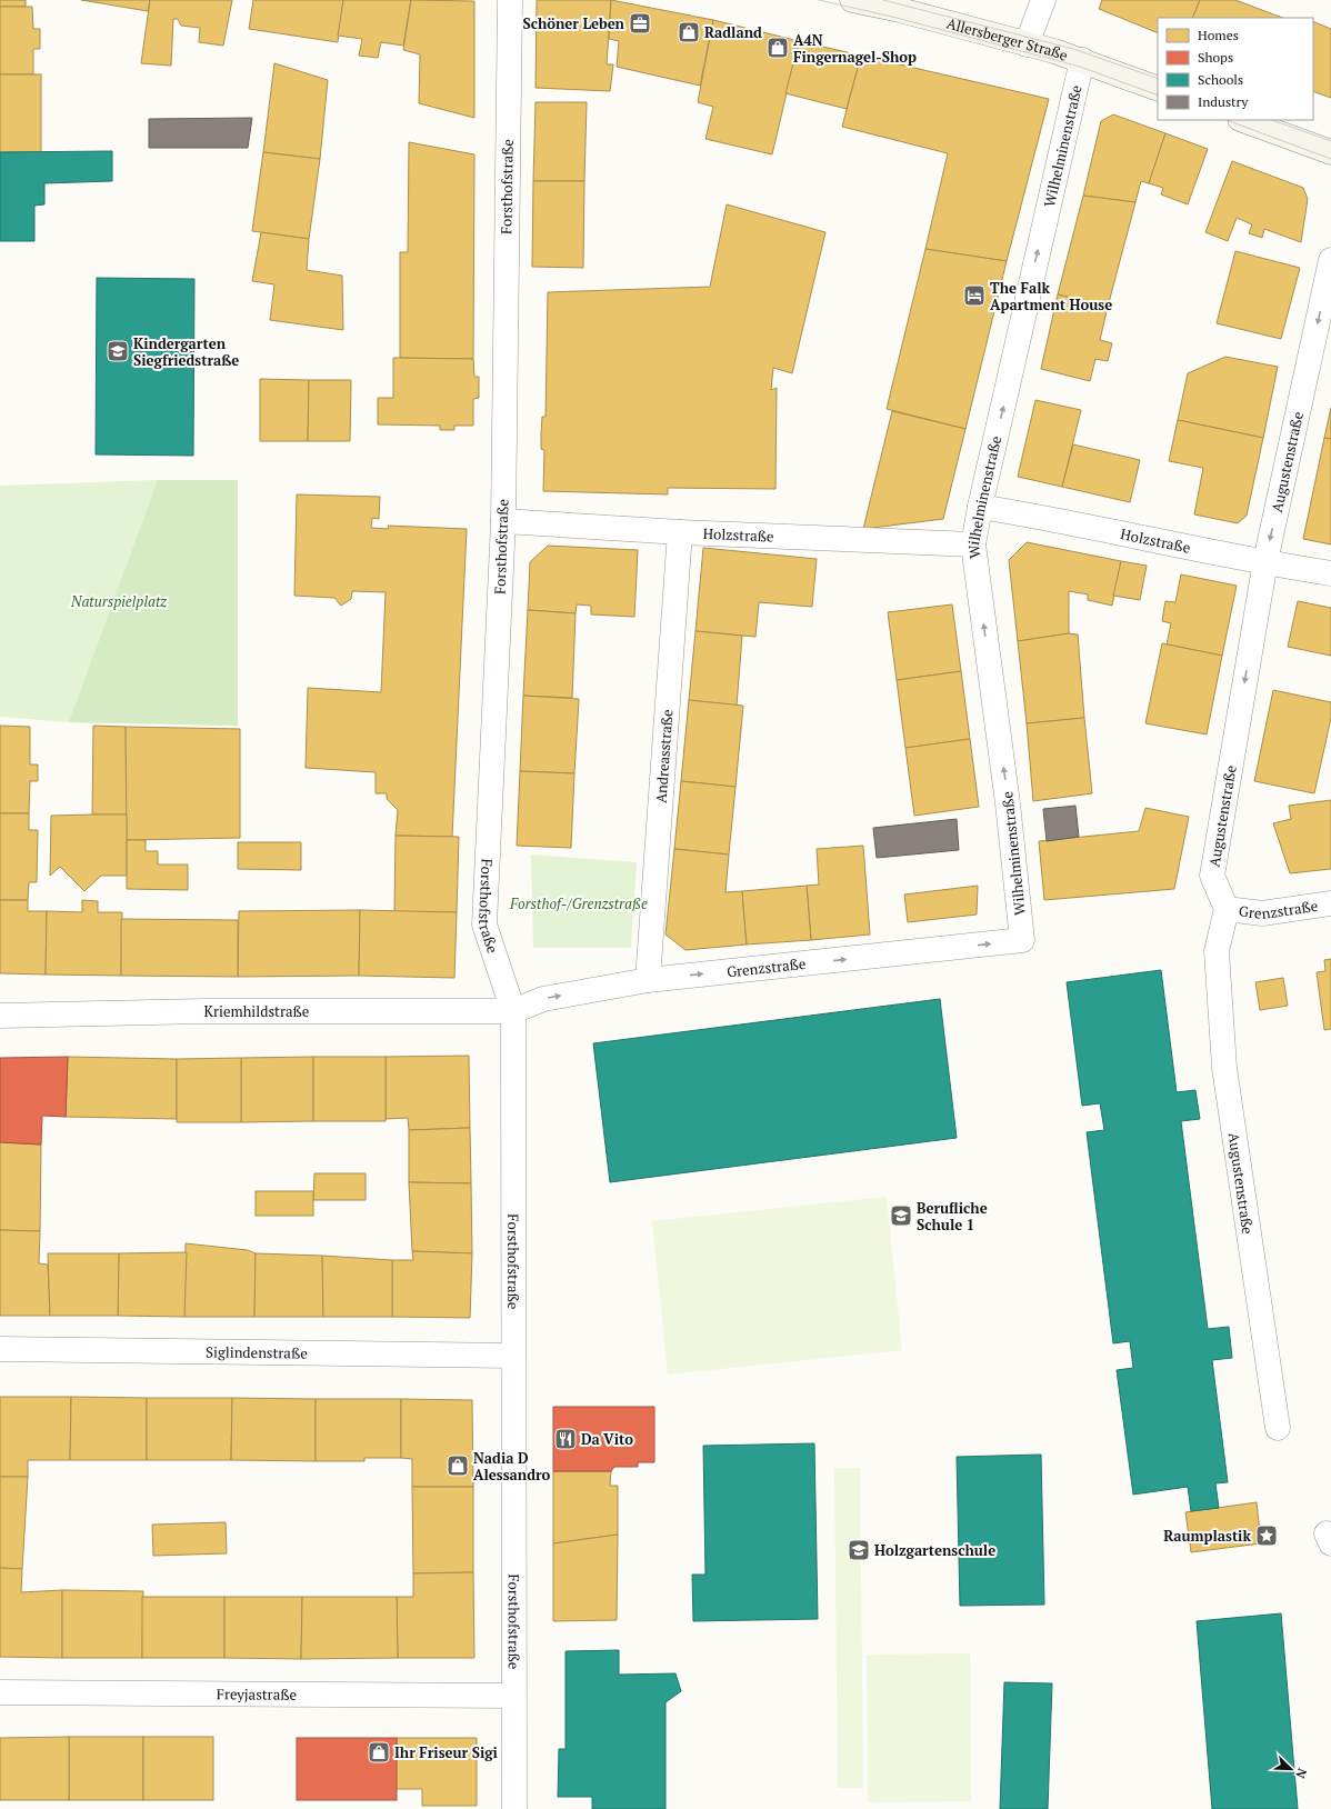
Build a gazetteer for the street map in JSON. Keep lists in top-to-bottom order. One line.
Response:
{"streets":{"main road":["Allersberger Straße"],"street":["Wilhelminenstraße","Forsthofstraße","Augustenstraße","Holzstraße","Andreasstraße","Grenzstraße","Kriemhildstraße","Siglindenstraße","Freyjastraße"]},"crossings":[["Allersberger Straße","Wilhelminenstraße"],["Wilhelminenstraße","Holzstraße"],["Wilhelminenstraße","Grenzstraße"],["Forsthofstraße","Holzstraße"],["Forsthofstraße","Grenzstraße"],["Forsthofstraße","Kriemhildstraße"],["Forsthofstraße","Siglindenstraße"],["Forsthofstraße","Freyjastraße"],["Augustenstraße","Holzstraße"],["Augustenstraße","Grenzstraße"],["Holzstraße","Andreasstraße"],["Andreasstraße","Grenzstraße"],["Grenzstraße","Kriemhildstraße"]],"one_way":["Wilhelminenstraße","Augustenstraße","Grenzstraße"],"parks":["Naturspielplatz","Forsthof-/Grenzstraße"],"places":{"office":["Schöner Leben"],"shop":["Radland","A4N Fingernagel-Shop","Nadia D Alessandro","Ihr Friseur Sigi"],"hotel":["The Falk Apartment House"],"school or university":["Kindergarten Siegfriedstraße","Berufliche Schule 1","Holzgartenschule"],"restaurant":["Da Vito"],"place":["Raumplastik"]},"legend":["Homes","Shops","Schools","Industry"],"north":"bottom right"}
